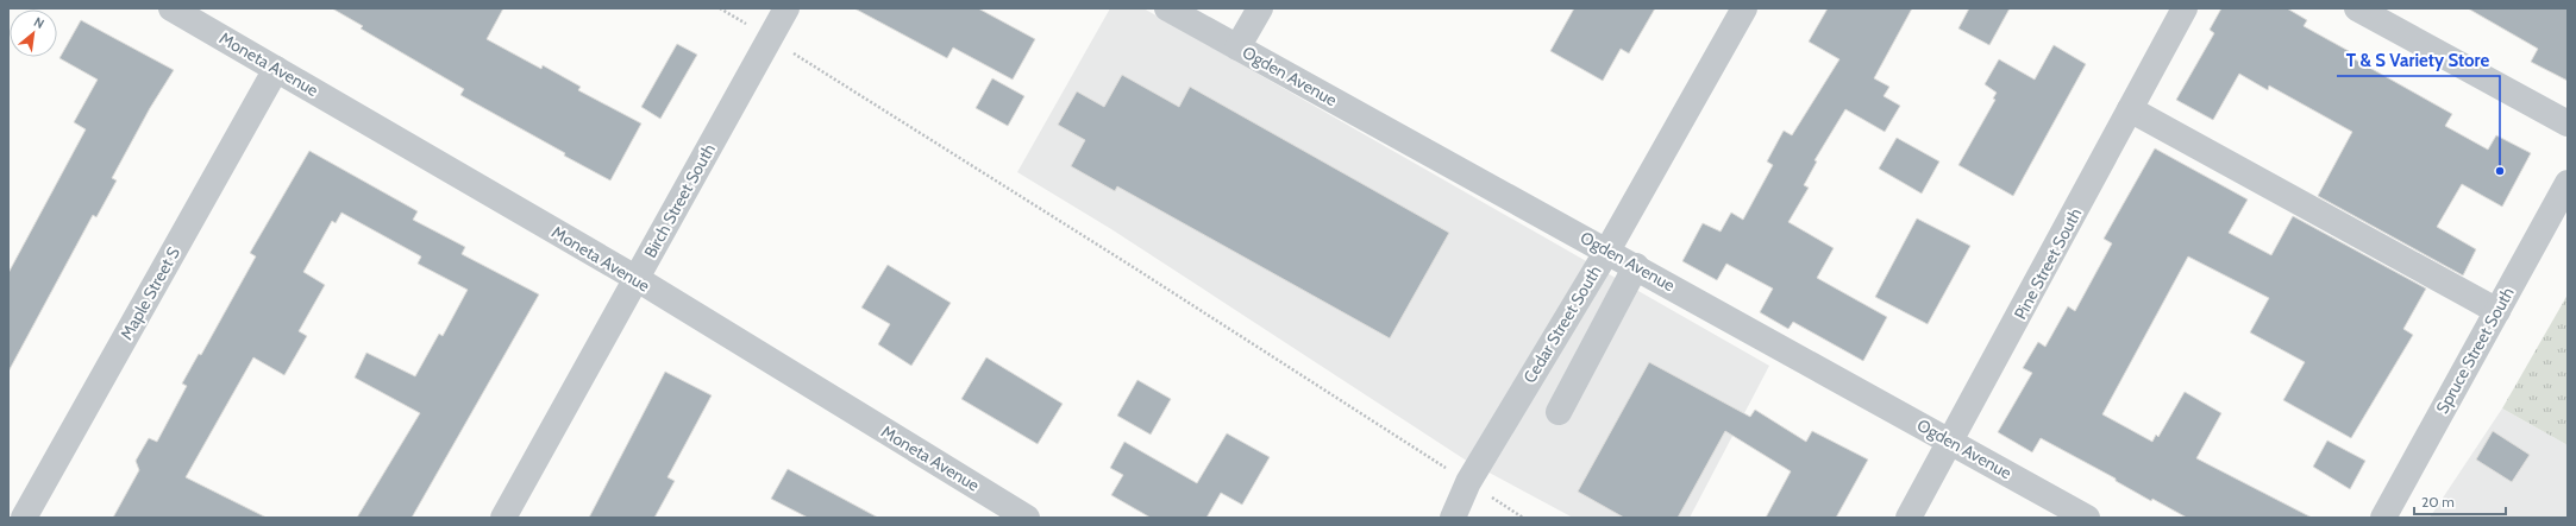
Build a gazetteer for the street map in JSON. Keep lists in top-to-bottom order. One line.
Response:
{"streets":{"street":["Moneta Avenue","Ogden Avenue","Birch Street South","Pine Street South","Maple Street S","Cedar Street South","Spruce Street South"]},"crossings":[["Moneta Avenue","Birch Street South"],["Moneta Avenue","Maple Street S"],["Ogden Avenue","Pine Street South"],["Ogden Avenue","Cedar Street South"]],"places":["T & S Variety Store"],"scale_bar":"20 m","north":"top right"}
